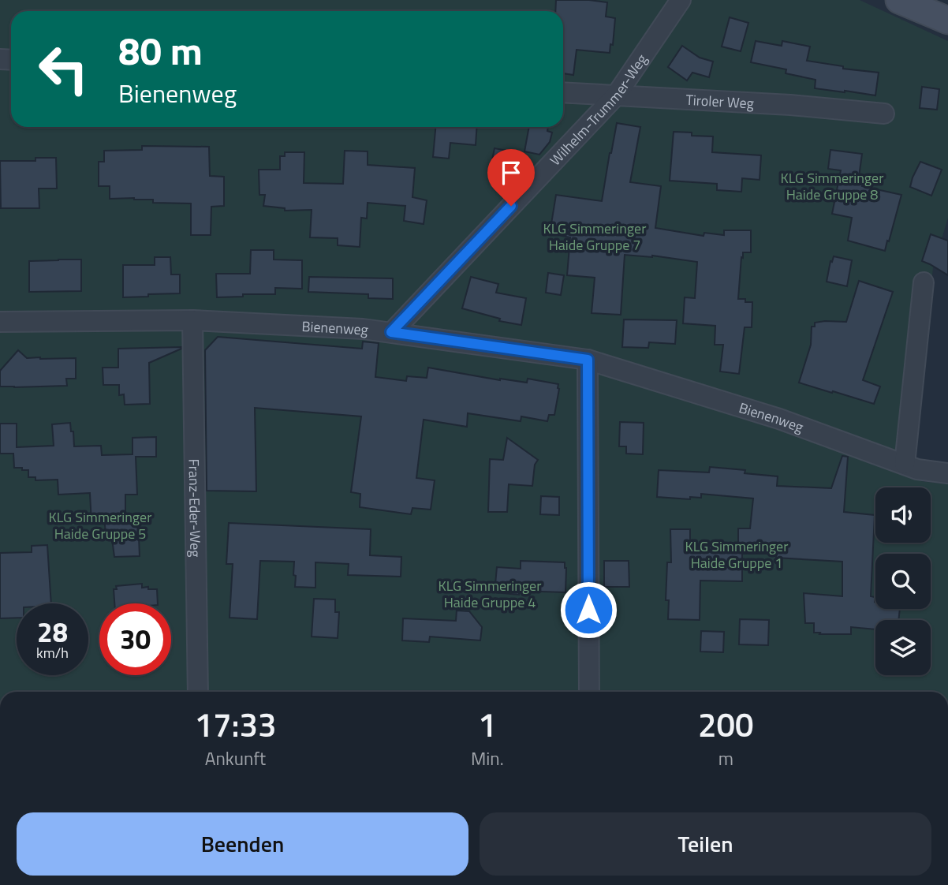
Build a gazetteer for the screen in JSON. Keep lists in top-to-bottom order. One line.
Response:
{"streets":{"street":["Tiroler Weg","Wilhelm-Trummer-Weg","Bienenweg","Franz-Eder-Weg"]},"crossings":[["Tiroler Weg","Wilhelm-Trummer-Weg"],["Wilhelm-Trummer-Weg","Bienenweg"],["Bienenweg","Franz-Eder-Weg"]],"parks":["KLG Simmeringer Haide Gruppe 8","KLG Simmeringer Haide Gruppe 7","KLG Simmeringer Haide Gruppe 5","KLG Simmeringer Haide Gruppe 1","KLG Simmeringer Haide Gruppe 4"],"page":{"turn":["80 m","Bienenweg"],"speed":"28 km/h","limit":"30","eta":["17:33","Ankunft","1","Min.","200","m"],"buttons":["Beenden","Teilen"]}}
